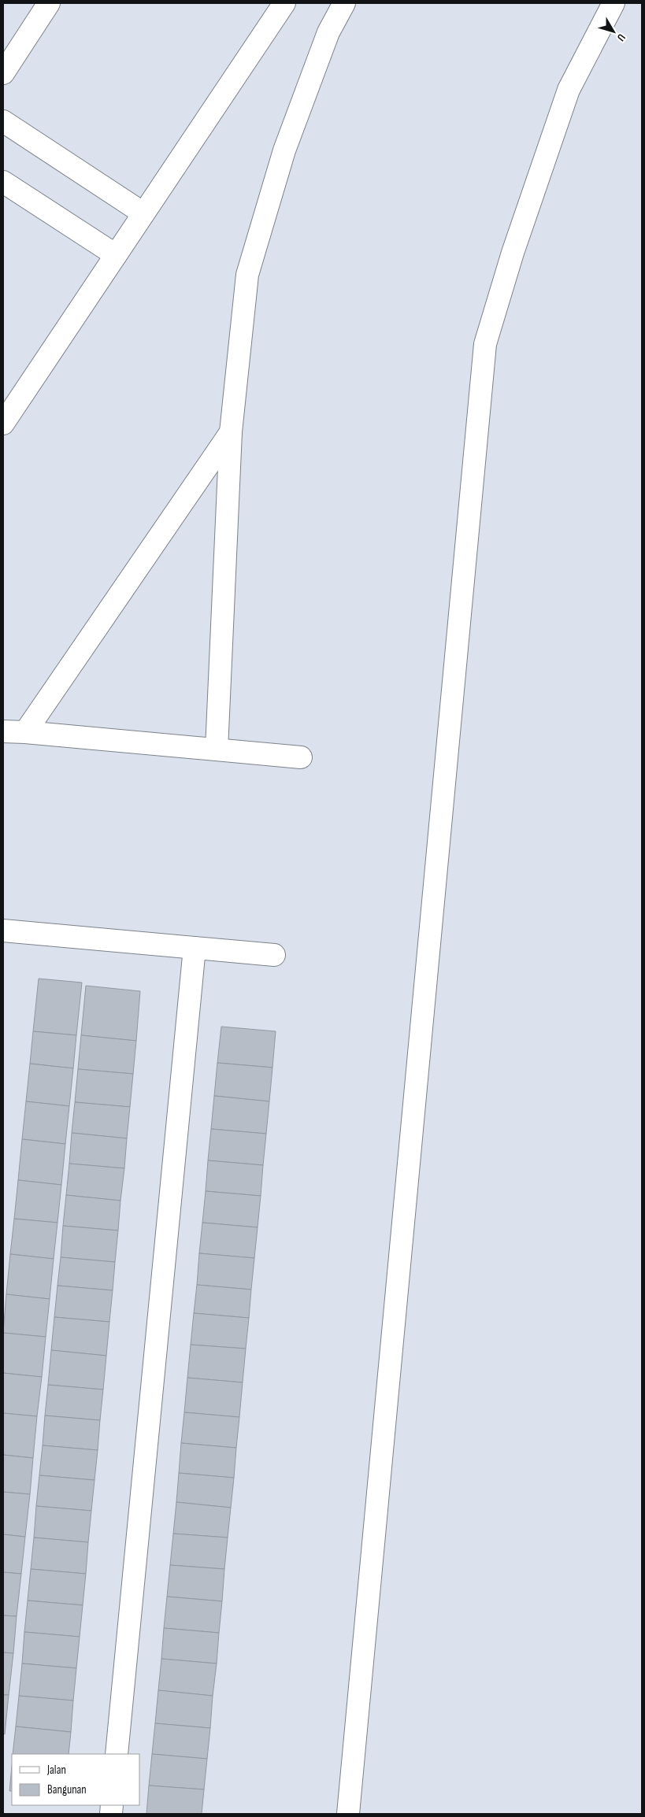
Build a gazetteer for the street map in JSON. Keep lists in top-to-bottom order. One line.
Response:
{"legend":["Jalan","Bangunan"],"north":"bottom right"}
